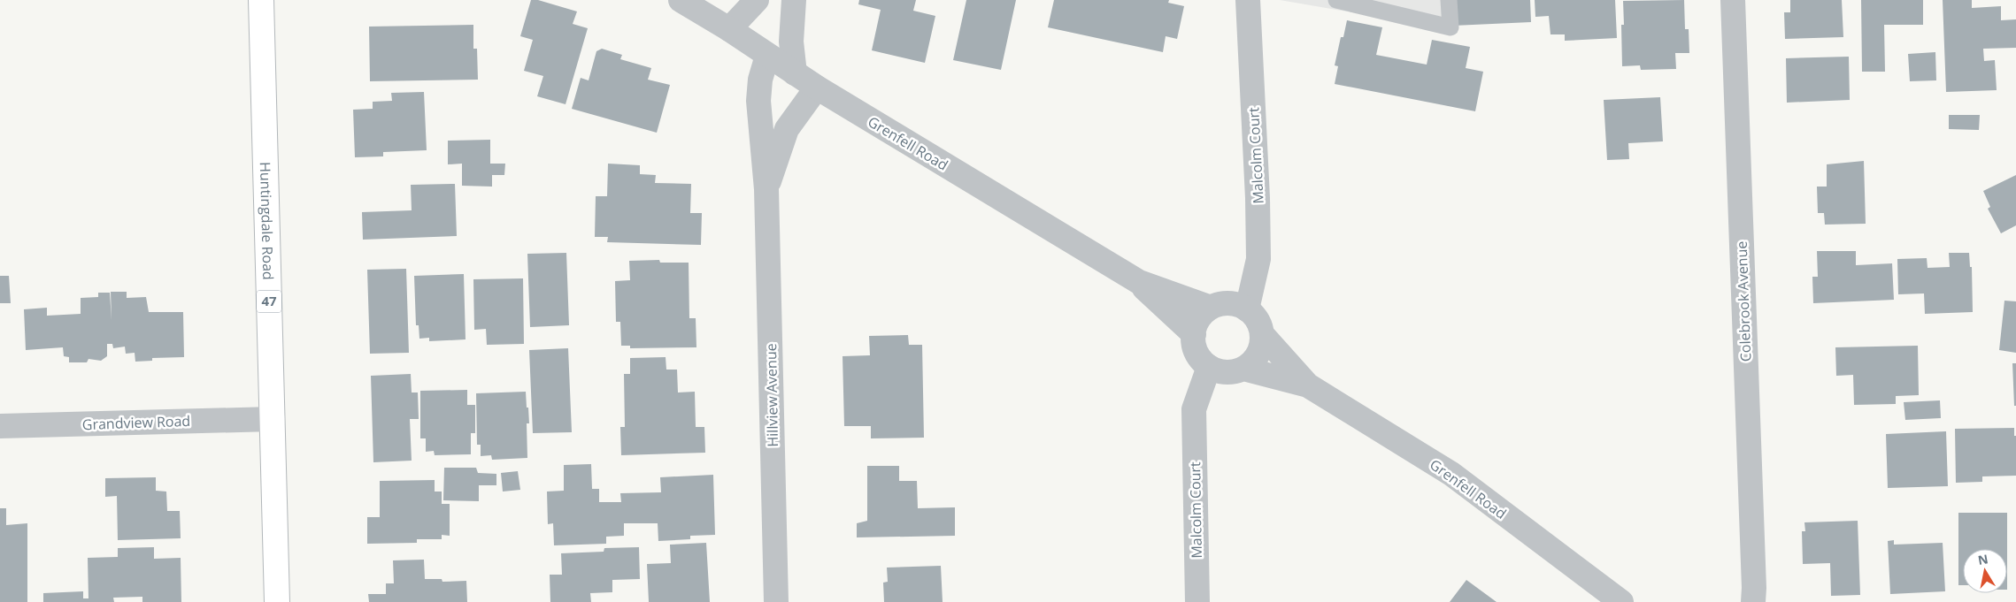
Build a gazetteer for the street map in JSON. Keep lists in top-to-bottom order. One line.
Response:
{"streets":{"main road":["Huntingdale Road","47"],"street":["Grenfell Road","Malcolm Court","Colebrook Avenue","Hillview Avenue","Grandview Road"]},"crossings":[["Grenfell Road","Malcolm Court"],["Grenfell Road","Hillview Avenue"],["Huntingdale Road","Grandview Road"]],"north":"top"}
